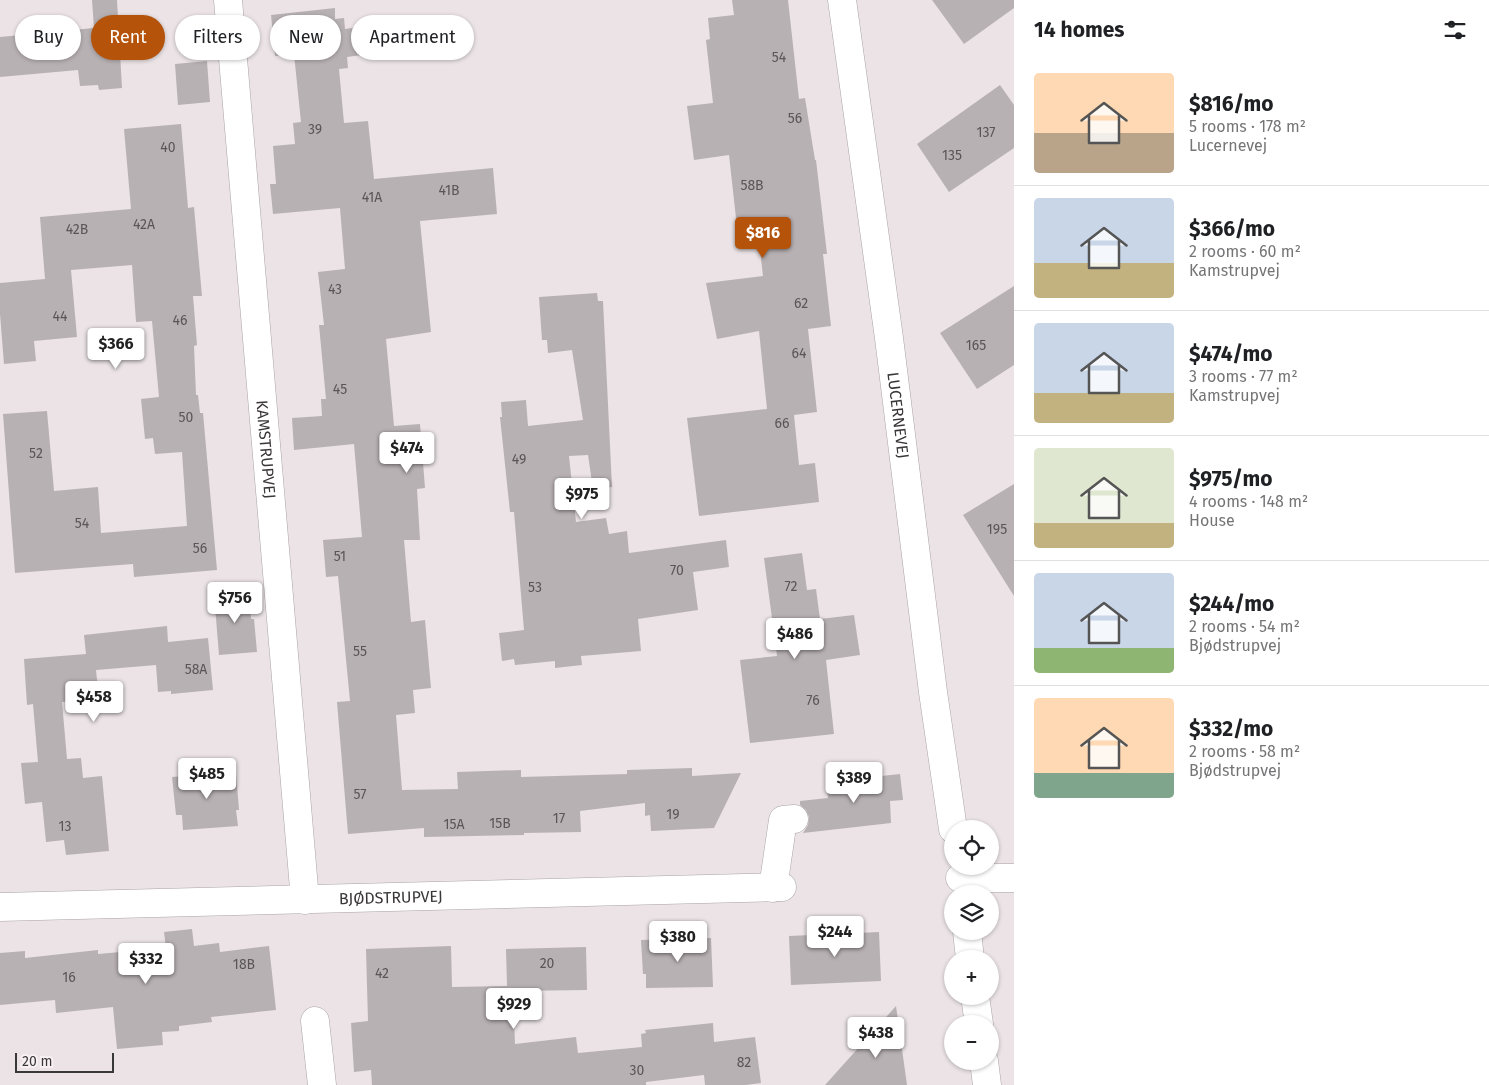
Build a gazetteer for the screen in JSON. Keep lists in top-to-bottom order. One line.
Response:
{"streets":{"street":["LUCERNEVEJ","KAMSTRUPVEJ","BJØDSTRUPVEJ"]},"crossings":[["KAMSTRUPVEJ","BJØDSTRUPVEJ"]],"house_numbers":["54","56","39","137","40","135","58B","41B","41A","42A","42B","43","62","44","46","165","64","45","50","66","52","49","54","195","56","51","70","72","53","55","58A","76","57","19","17","15B","15A","13","20","18B","42","16","82","30"],"scale_bar":"20 m","page":{"heading":"14 homes","chip":["Buy","Rent","Filters","New","Apartment"],"list":[{"name":"$816/mo","note":"5 rooms · 178 m² · Lucernevej"},{"name":"$366/mo","note":"2 rooms · 60 m² · Kamstrupvej"},{"name":"$474/mo","note":"3 rooms · 77 m² · Kamstrupvej"},{"name":"$975/mo","note":"4 rooms · 148 m² · House"},{"name":"$244/mo","note":"2 rooms · 54 m² · Bjødstrupvej"},{"name":"$332/mo","note":"2 rooms · 58 m² · Bjødstrupvej"}],"price":["$816","$366","$474","$975","$756","$486","$458","$485","$389","$244","$380","$332","$929","$438"],"map_buttons":["+","−"],"scale":"20 m"}}
